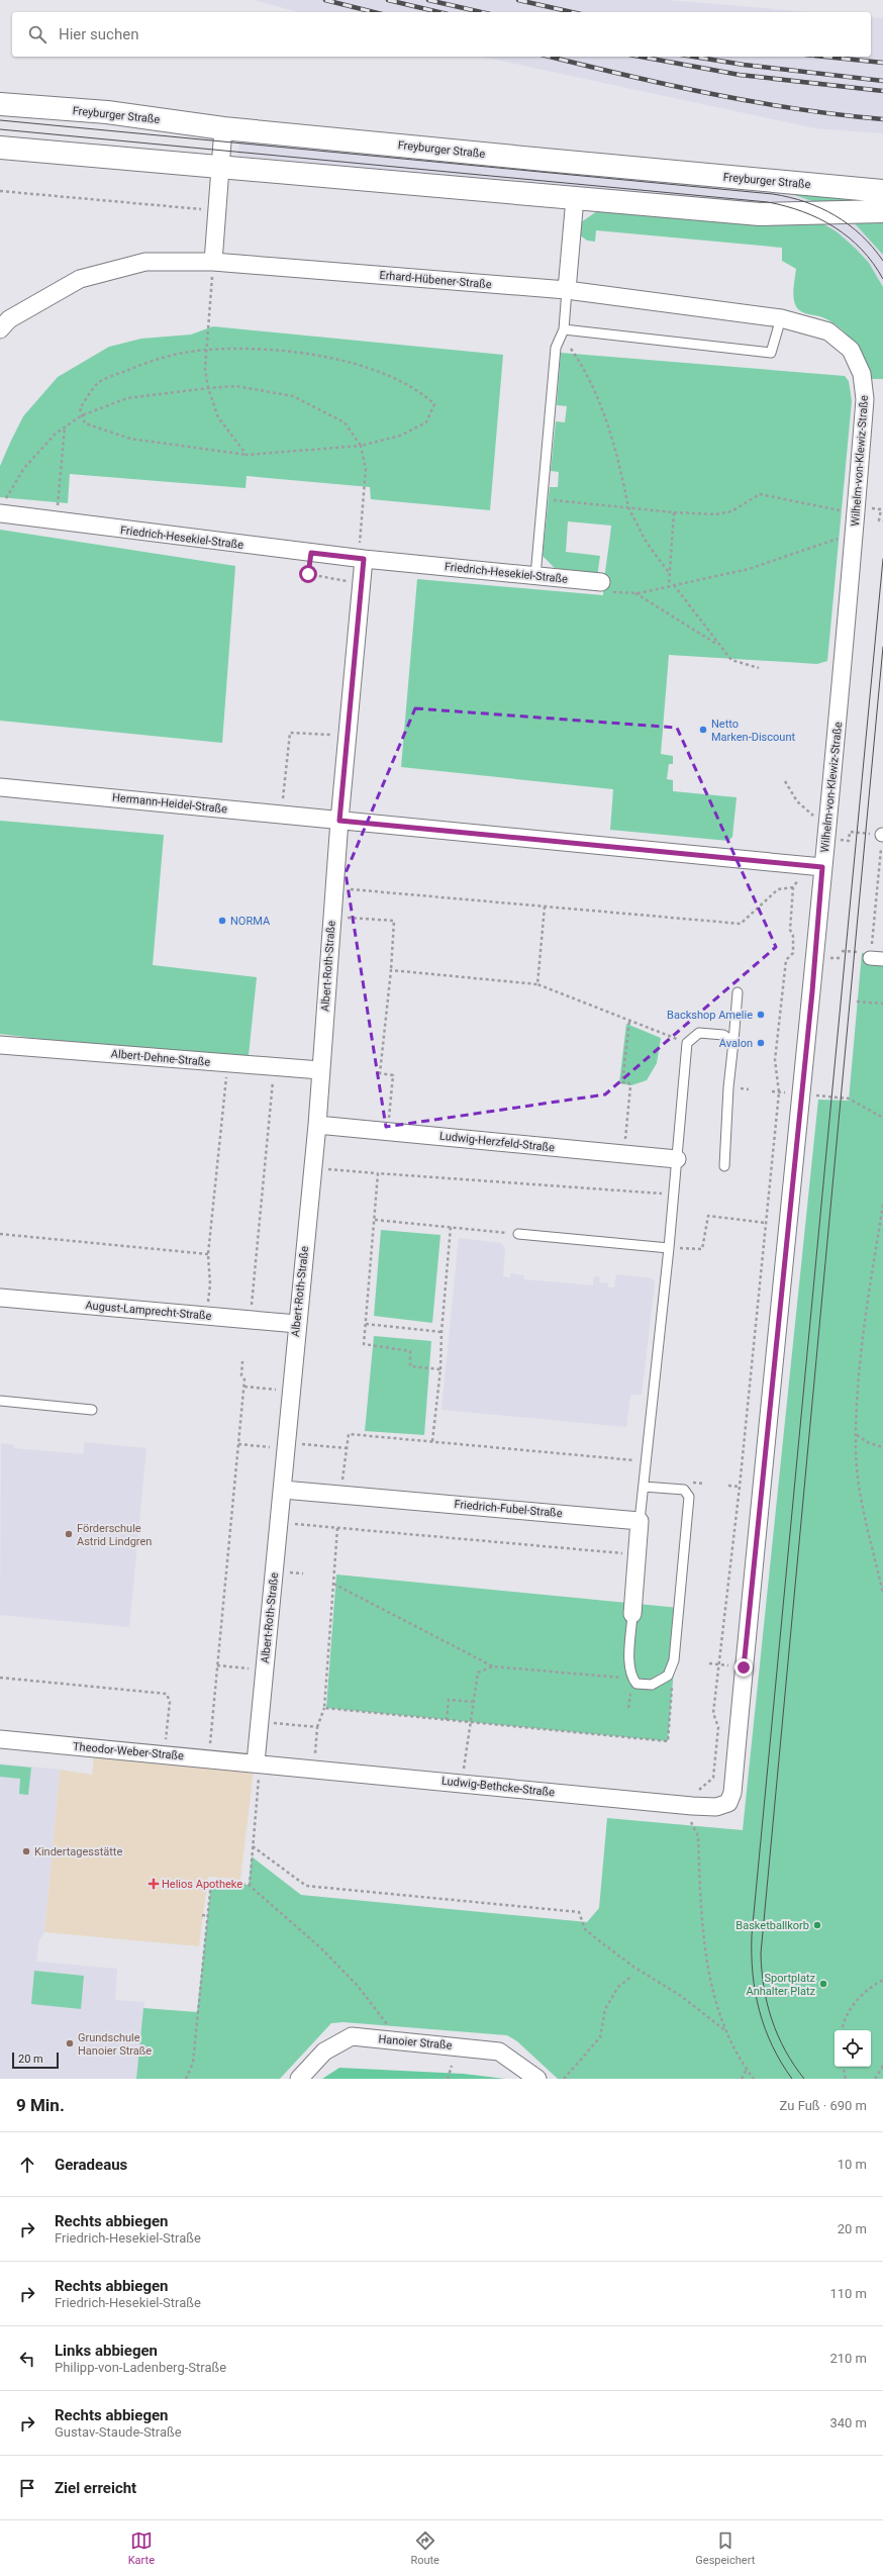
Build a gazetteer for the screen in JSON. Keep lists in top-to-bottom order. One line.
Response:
{"streets":{"street":["Freyburger Straße","Erhard-Hübener-Straße","Wilhelm-von-Klewiz-Straße","Friedrich-Hesekiel-Straße","Hermann-Heidel-Straße","Albert-Roth-Straße","Albert-Dehne-Straße","Ludwig-Herzfeld-Straße","August-Lamprecht-Straße","Friedrich-Fubel-Straße","Theodor-Weber-Straße","Ludwig-Bethcke-Straße","Hanoier Straße"]},"crossings":[["Erhard-Hübener-Straße","Wilhelm-von-Klewiz-Straße"],["Wilhelm-von-Klewiz-Straße","Hermann-Heidel-Straße"],["Wilhelm-von-Klewiz-Straße","Ludwig-Bethcke-Straße"],["Hermann-Heidel-Straße","Albert-Roth-Straße"],["Albert-Roth-Straße","Albert-Dehne-Straße"],["Albert-Roth-Straße","Ludwig-Herzfeld-Straße"],["Albert-Roth-Straße","August-Lamprecht-Straße"],["Albert-Roth-Straße","Friedrich-Fubel-Straße"],["Albert-Roth-Straße","Theodor-Weber-Straße"],["Albert-Roth-Straße","Ludwig-Bethcke-Straße"],["Theodor-Weber-Straße","Ludwig-Bethcke-Straße"]],"places":{"other":["Netto Marken-Discount","NORMA","Backshop Amelie","Avalon","Förderschule Astrid Lindgren","Kindertagesstätte","Basketballkorb","Sportplatz Anhalter Platz","Grundschule Hanoier Straße"],"health":["Helios Apotheke"]},"scale_bar":"20 m","page":{"search":"Hier suchen","scale":"20 m","heading":["9 Min.","Zu Fuß · 690 m"],"list":[["Geradeaus","10 m"],["Rechts abbiegen","Friedrich-Hesekiel-Straße","20 m"],["Rechts abbiegen","Friedrich-Hesekiel-Straße","110 m"],["Links abbiegen","Philipp-von-Ladenberg-Straße","210 m"],["Rechts abbiegen","Gustav-Staude-Straße","340 m"],"Ziel erreicht"],"nav":["Karte","Route","Gespeichert"]}}
